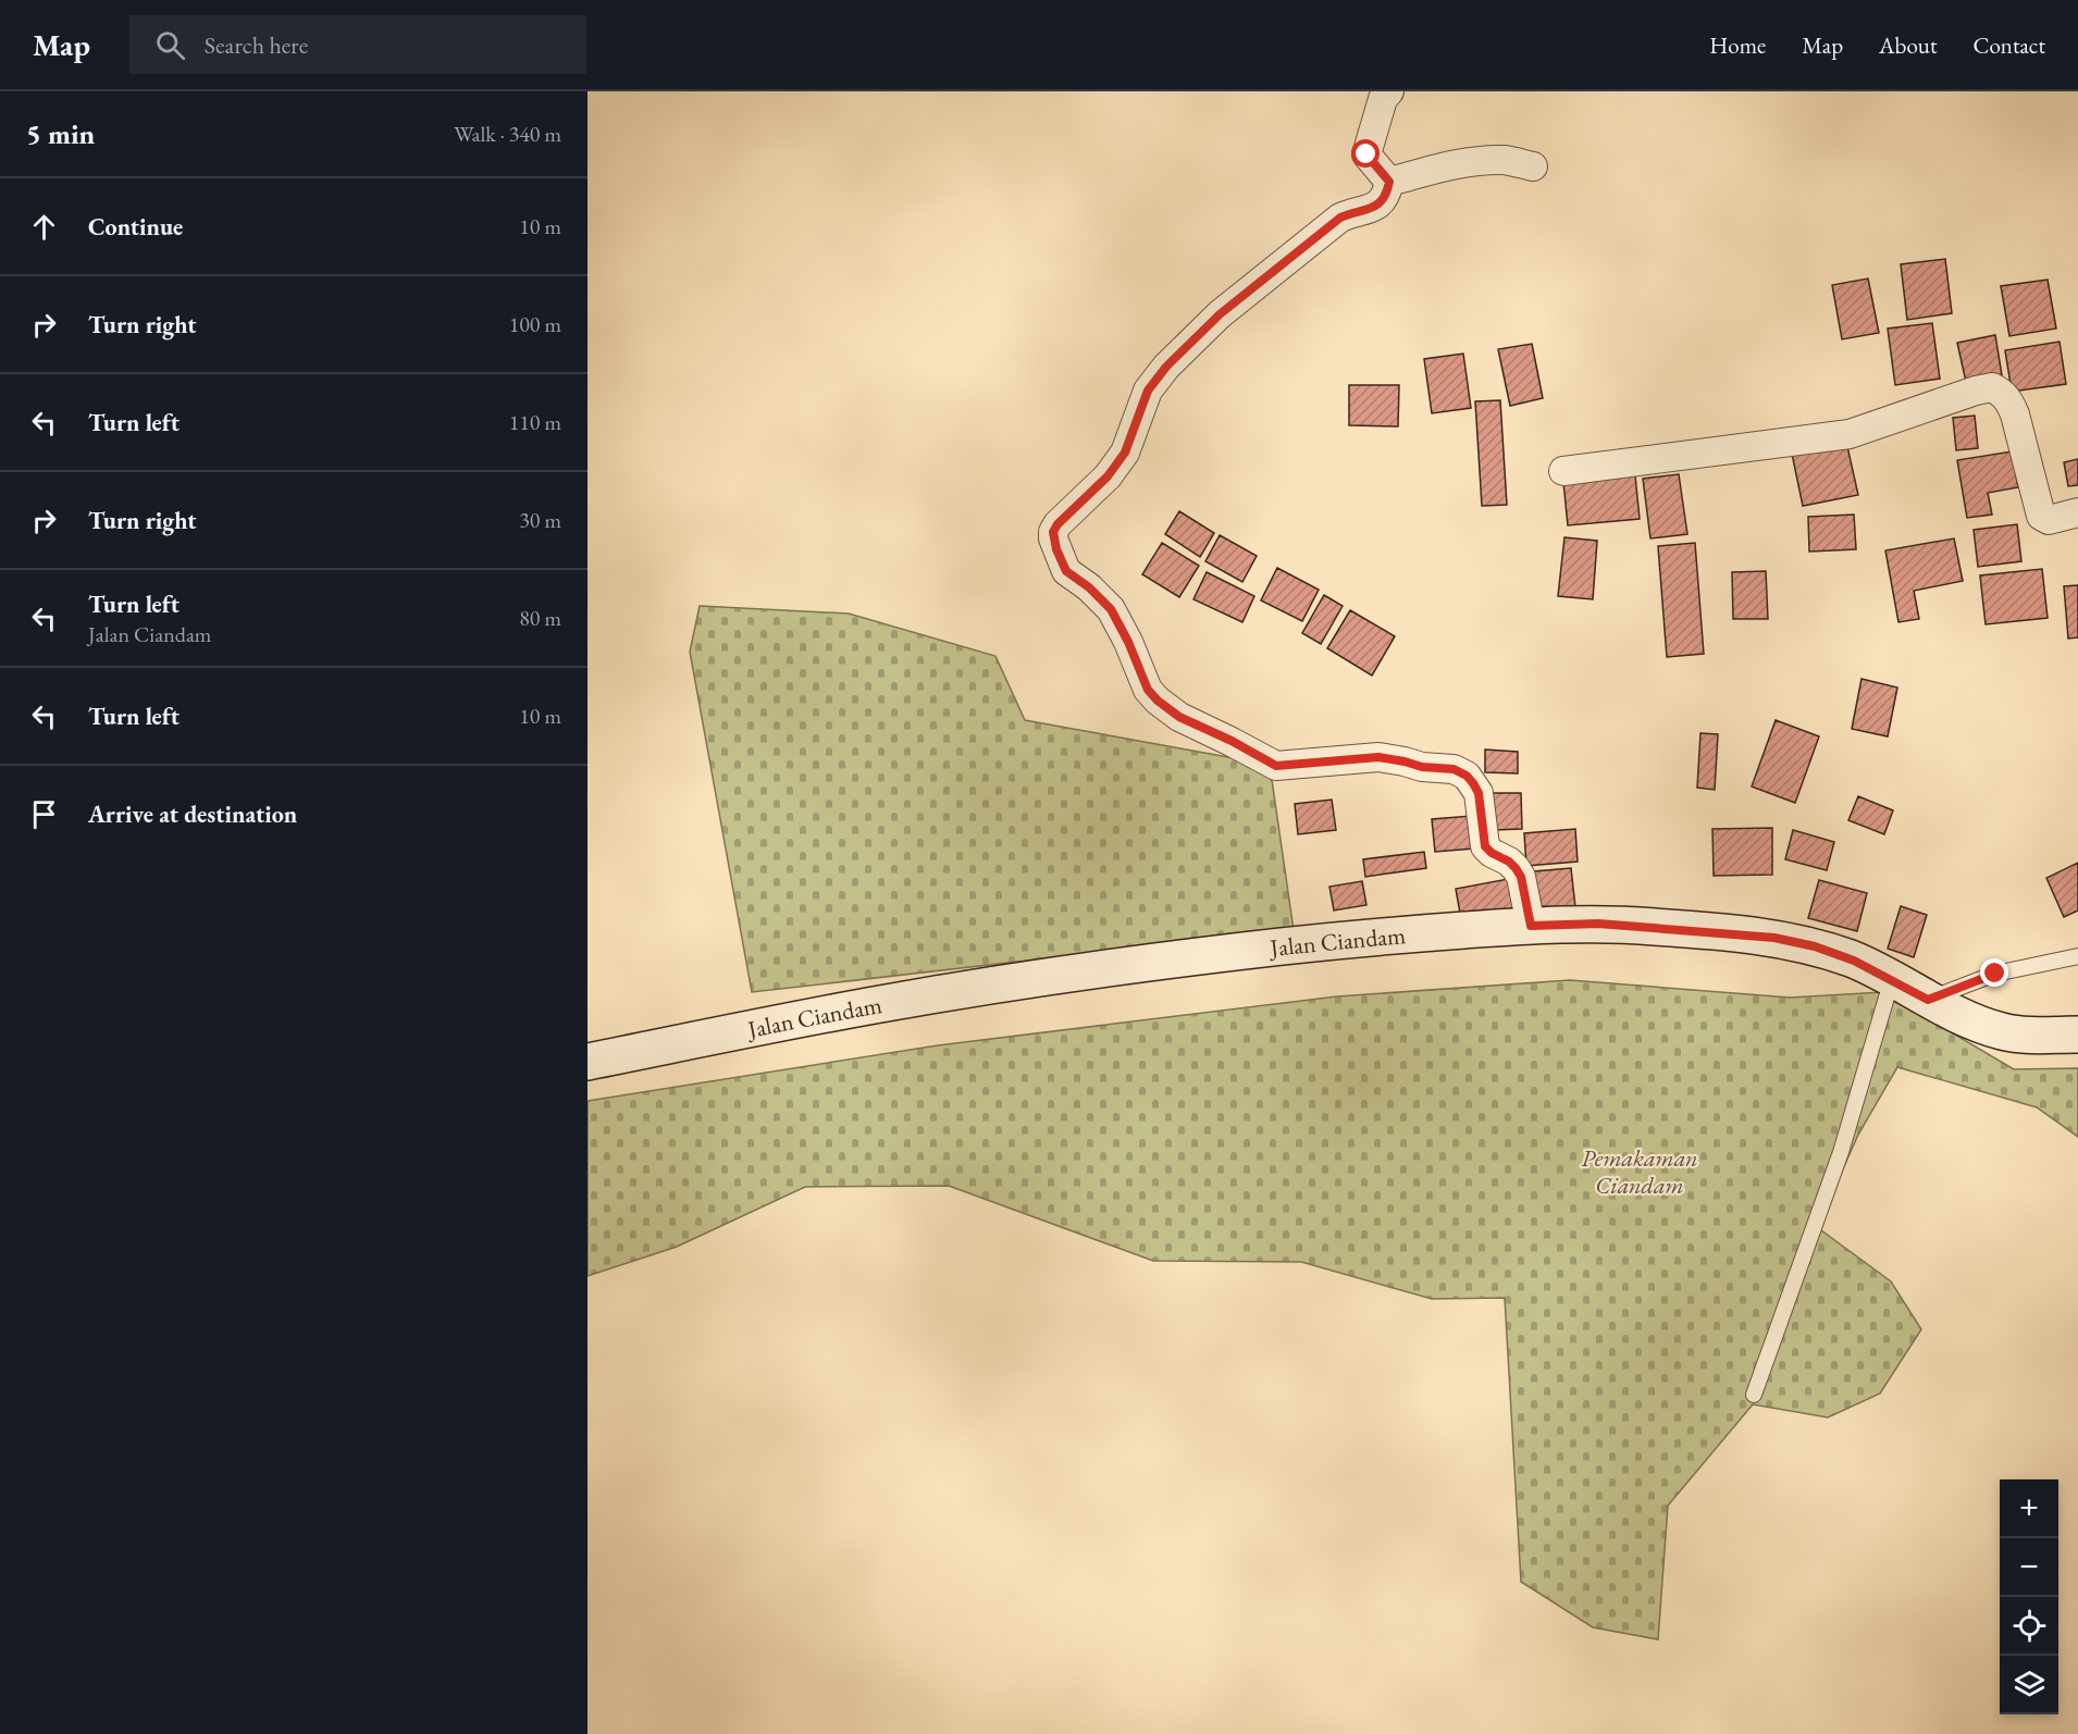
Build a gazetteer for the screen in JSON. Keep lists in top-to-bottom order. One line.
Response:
{"streets":{"street":["Jalan Ciandam"]},"parks":["Pemakaman Ciandam"],"page":{"header":"Map","search":"Search here","nav":["Home","Map","About","Contact"],"heading":["5 min","Walk · 340 m"],"list":[["Continue","10 m"],["Turn right","100 m"],["Turn left","110 m"],["Turn right","30 m"],["Turn left","Jalan Ciandam","80 m"],["Turn left","10 m"],"Arrive at destination"],"map_buttons":["+","−"]}}
